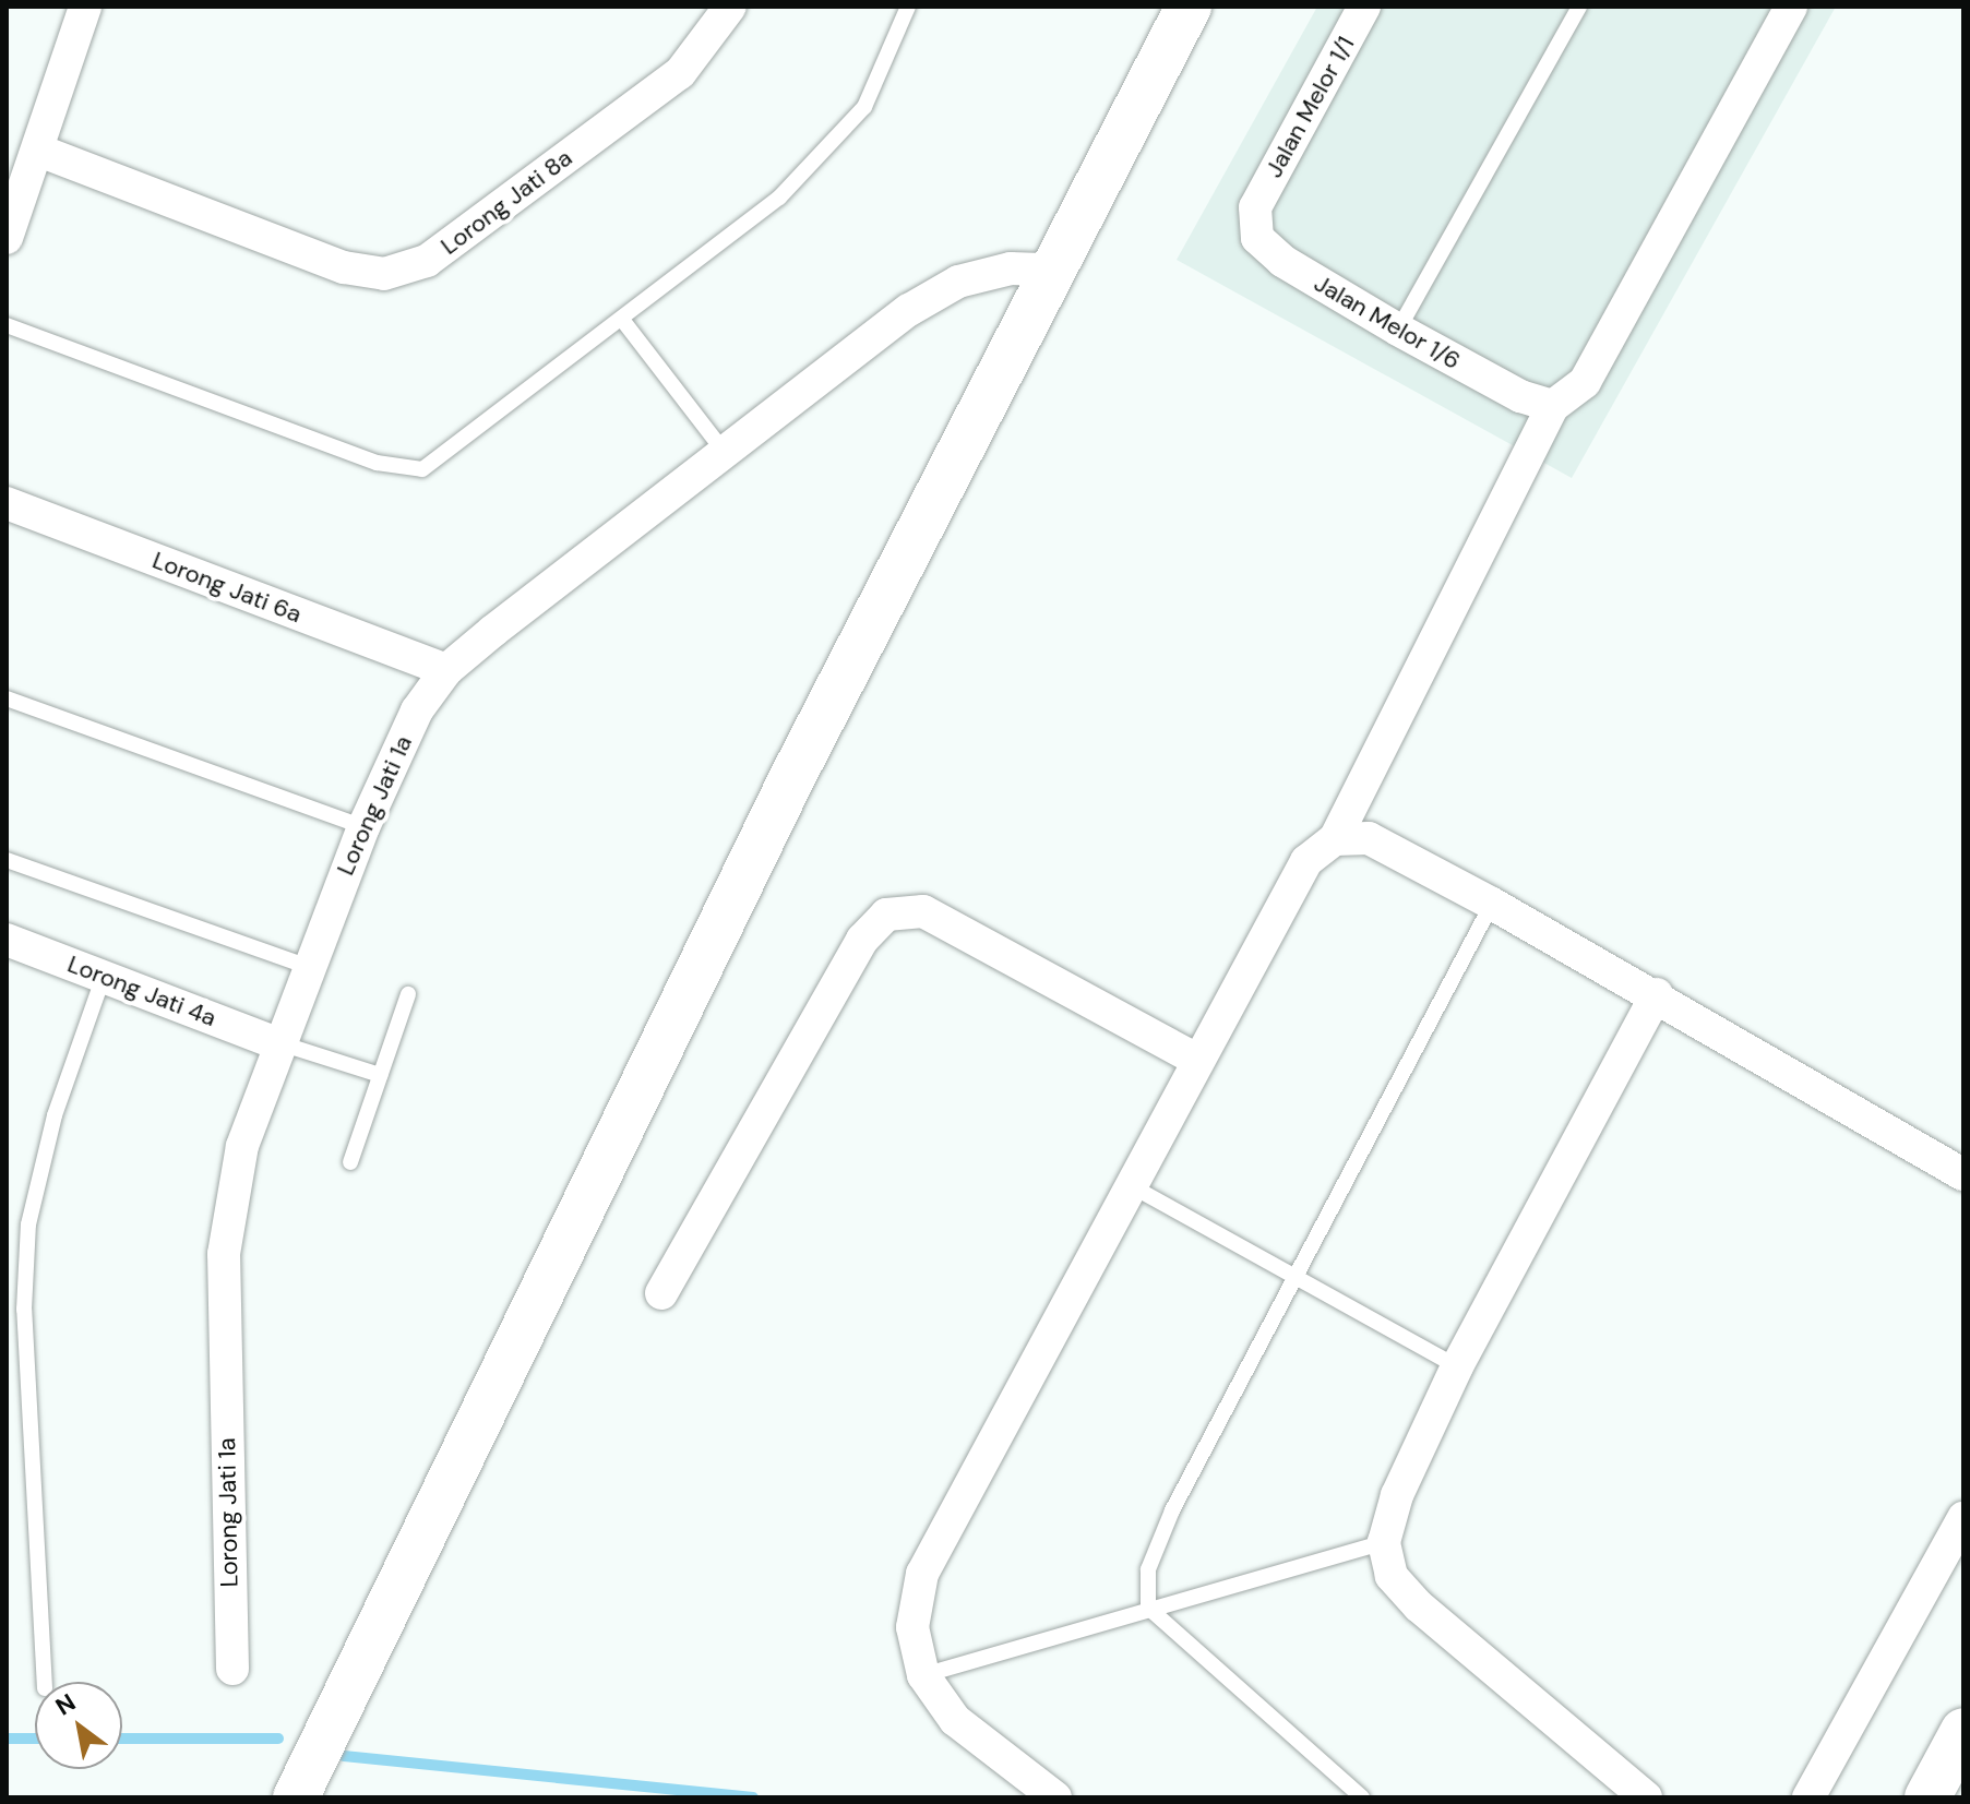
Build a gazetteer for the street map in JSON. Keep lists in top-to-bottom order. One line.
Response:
{"streets":{"street":["Jalan Melor 1/1","Lorong Jati 8a","Jalan Melor 1/6","Lorong Jati 6a","Lorong Jati 1a","Lorong Jati 4a"]},"crossings":[["Jalan Melor 1/1","Jalan Melor 1/6"],["Lorong Jati 6a","Lorong Jati 1a"],["Lorong Jati 1a","Lorong Jati 4a"]],"north":"top left"}
